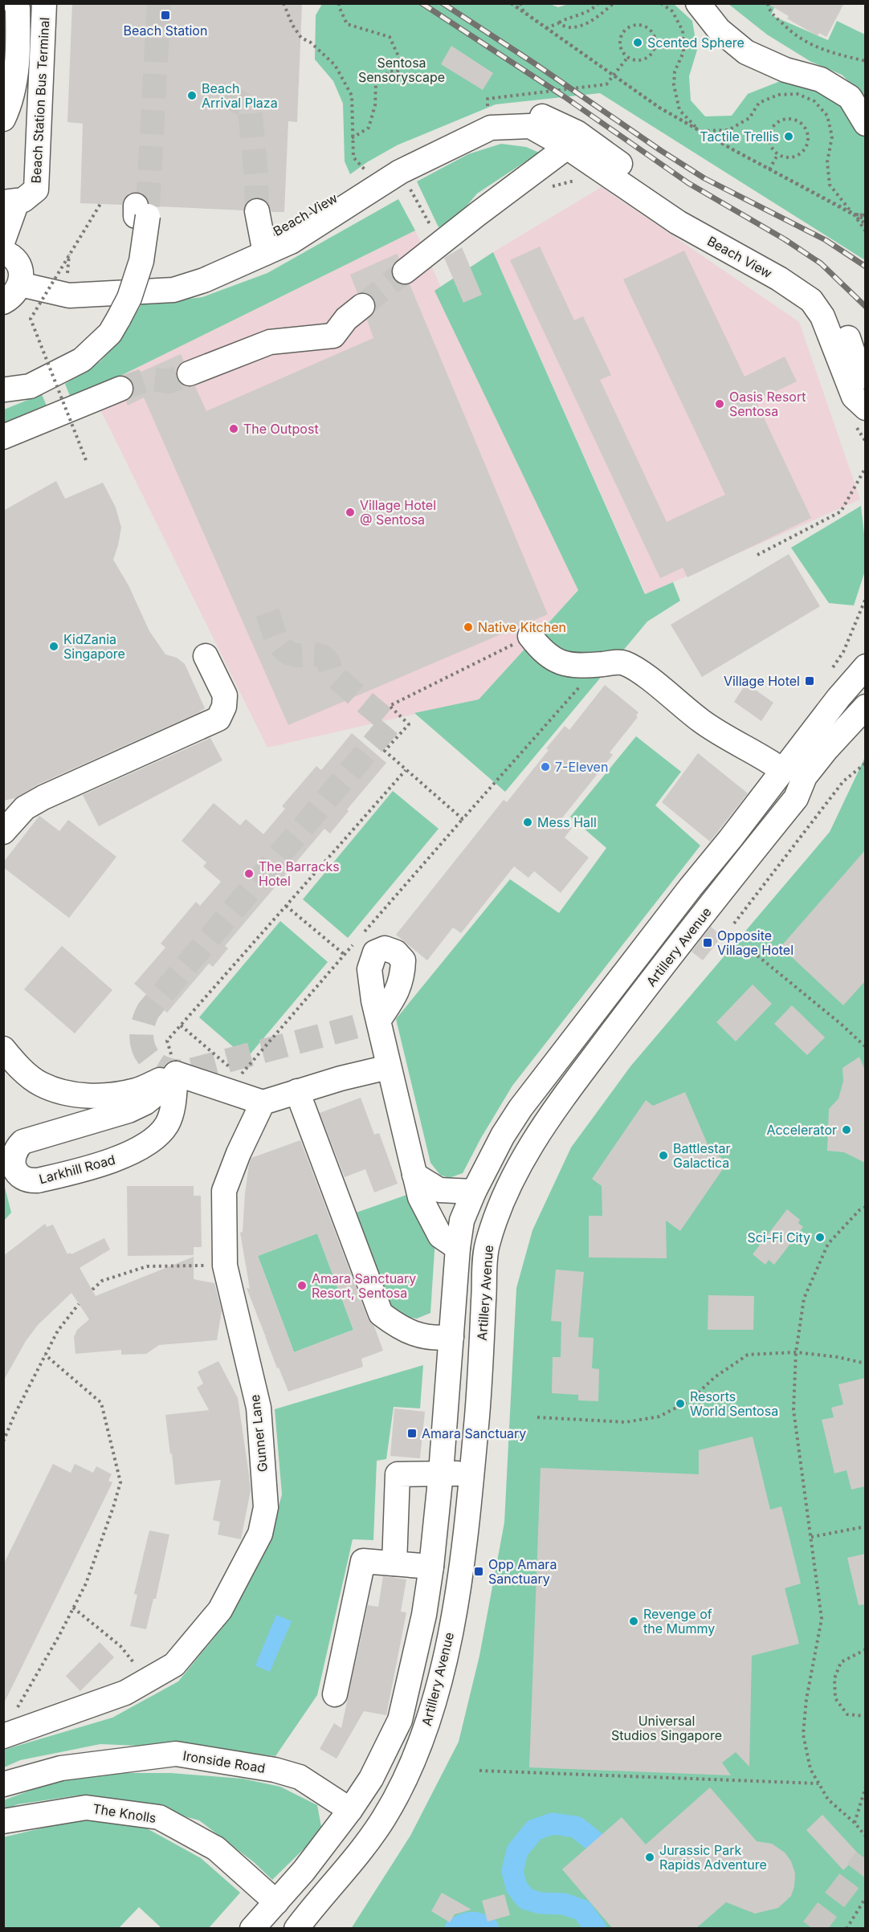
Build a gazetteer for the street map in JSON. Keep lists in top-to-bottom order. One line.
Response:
{"streets":{"street":["Beach Station Bus Terminal","Beach View","Artillery Avenue","Larkhill Road","Gunner Lane","Ironside Road","The Knolls"]},"crossings":[["Artillery Avenue","Ironside Road"],["Artillery Avenue","The Knolls"]],"parks":["Sentosa Sensoryscape","Universal Studios Singapore"],"places":{"transit":["Beach Station","Village Hotel","Opposite Village Hotel","Amara Sanctuary","Opp Amara Sanctuary"],"other":["Scented Sphere","Beach Arrival Plaza","Tactile Trellis","Oasis Resort Sentosa","The Outpost","Village Hotel @ Sentosa","Native Kitchen","KidZania Singapore","7-Eleven","Mess Hall","The Barracks Hotel","Accelerator","Battlestar Galactica","Sci-Fi City","Amara Sanctuary Resort, Sentosa","Resorts World Sentosa","Revenge of the Mummy","Jurassic Park Rapids Adventure"]}}
